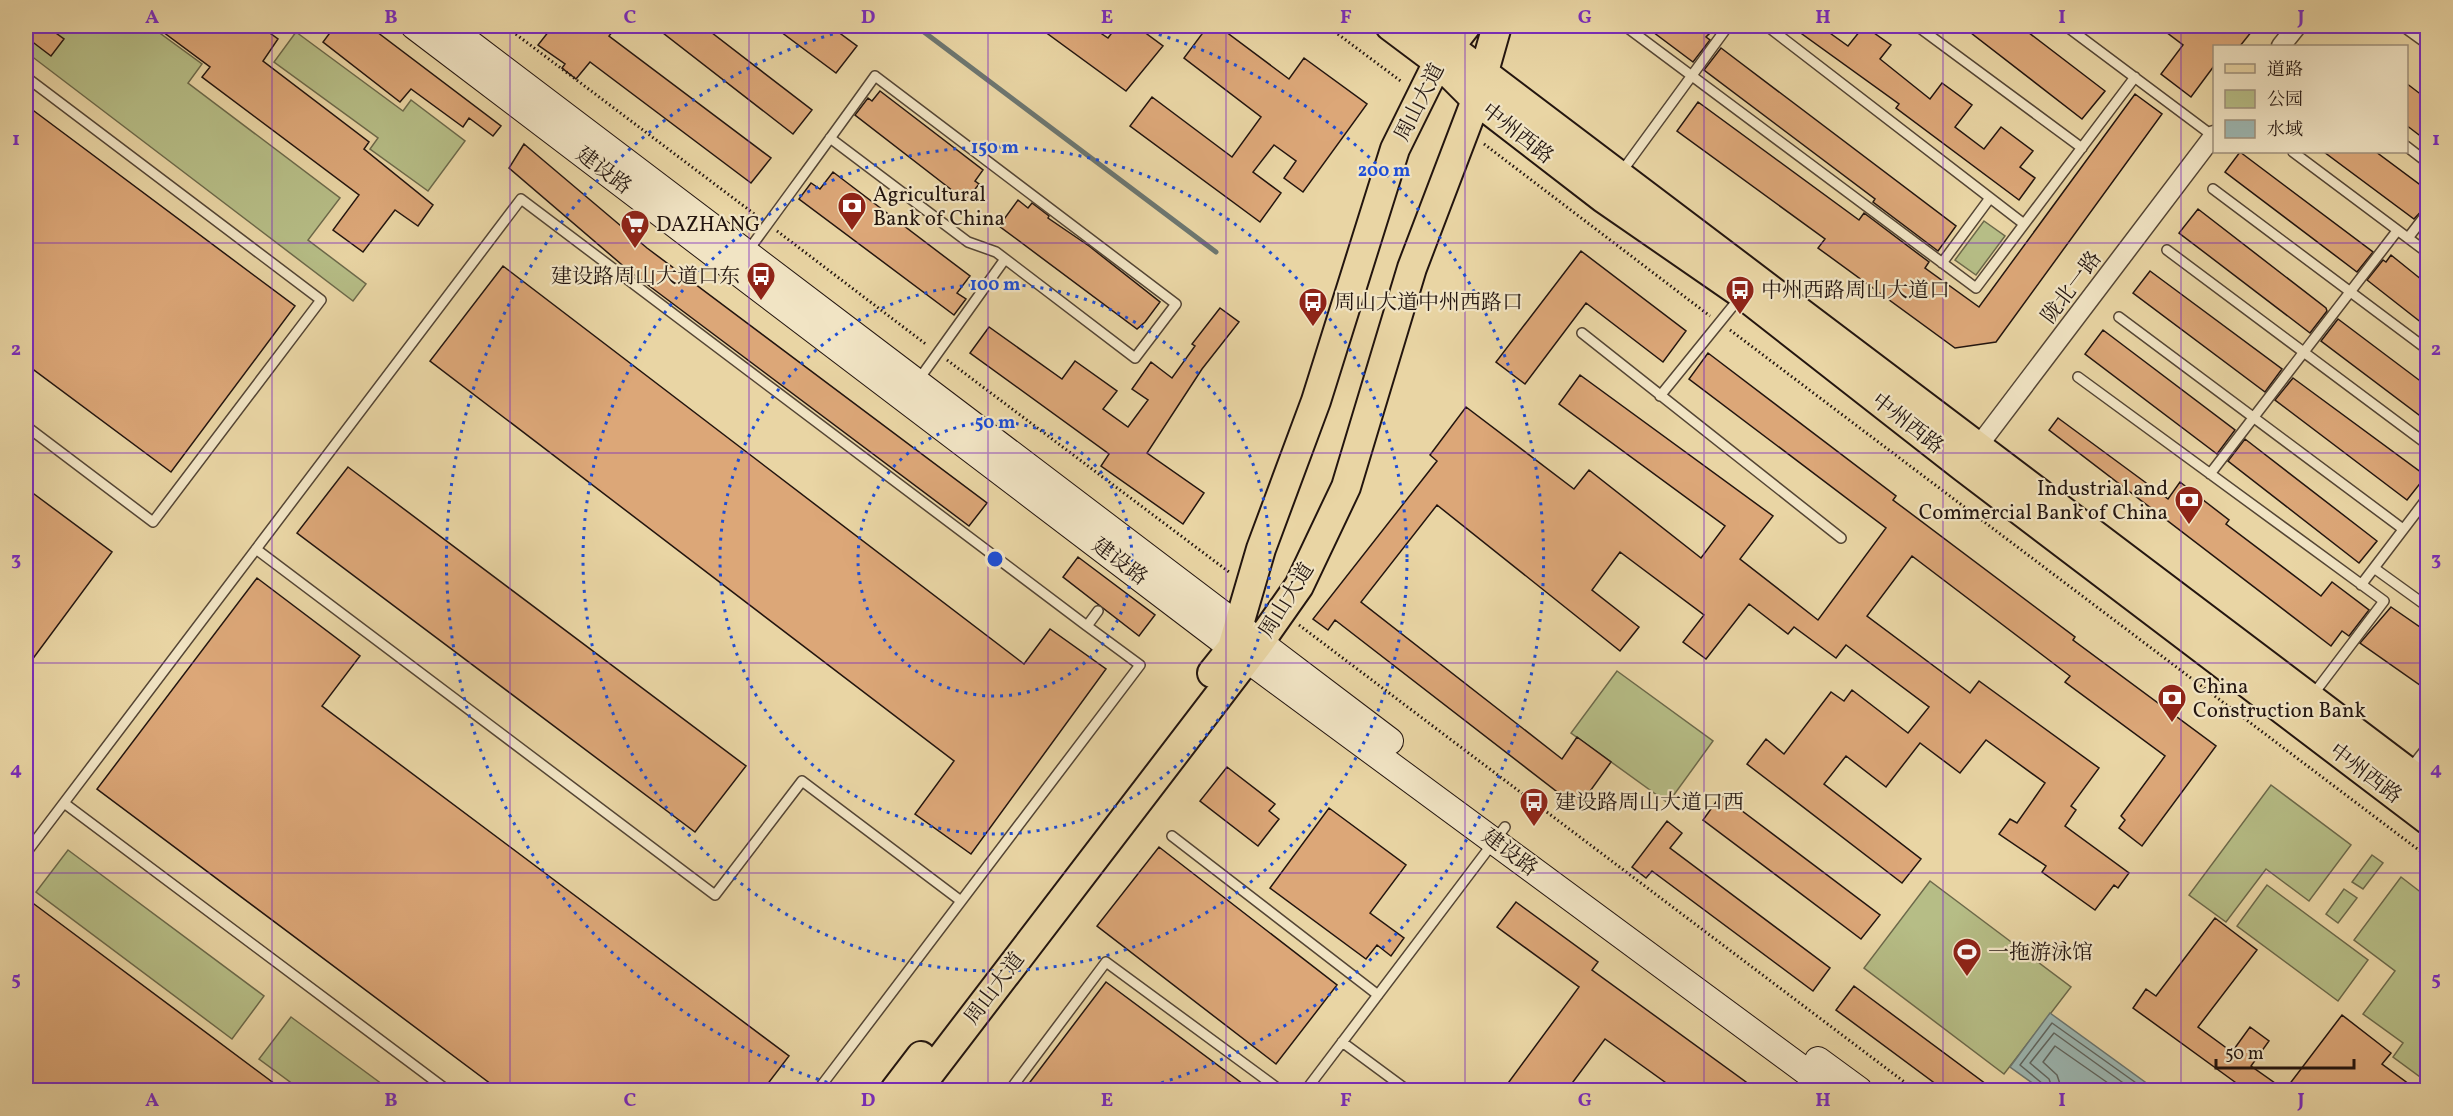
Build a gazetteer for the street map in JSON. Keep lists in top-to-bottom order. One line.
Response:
{"streets":{"main road":["周山大道","中州西路"],"street":["建设路","陇北一路"]},"crossings":[["周山大道","中州西路"],["周山大道","建设路"],["中州西路","陇北一路"]],"places":{"bank":["Agricultural Bank of China","Industrial and Commercial Bank of China","China Construction Bank"],"supermarket":["DAZHANG"],"bus stop":["建设路周山大道口东","中州西路周山大道口","周山大道中州西路口","建设路周山大道口西"],"sports":["一拖游泳馆"]},"legend":["道路","公园","水域"],"scale_bar":"50 m","grid":{"columns":["A","B","C","D","E","F","G","H","I","J"],"rows":["1","2","3","4","5"]},"rings":["150 m","200 m","100 m","50 m"]}
